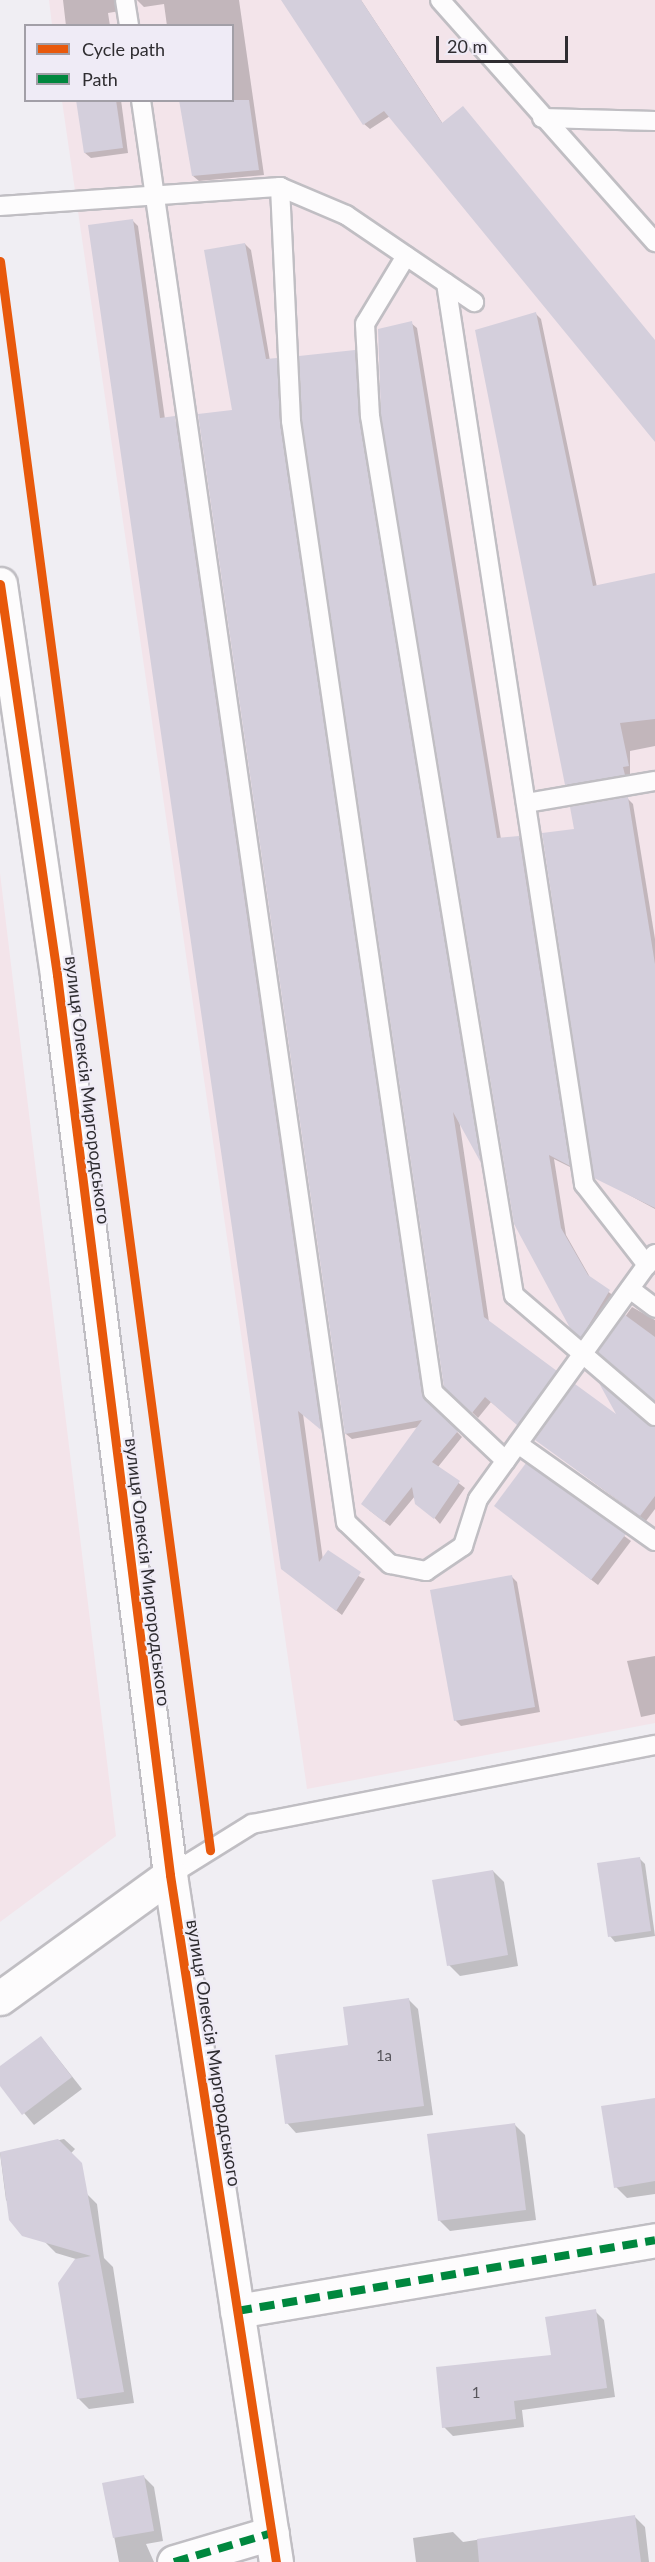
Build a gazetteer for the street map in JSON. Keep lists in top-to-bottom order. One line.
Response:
{"streets":{"street":["вулиця Олексія Миргородського"]},"house_numbers":["1а","1"],"legend":["Cycle path","Path"],"scale_bar":"20 m"}
